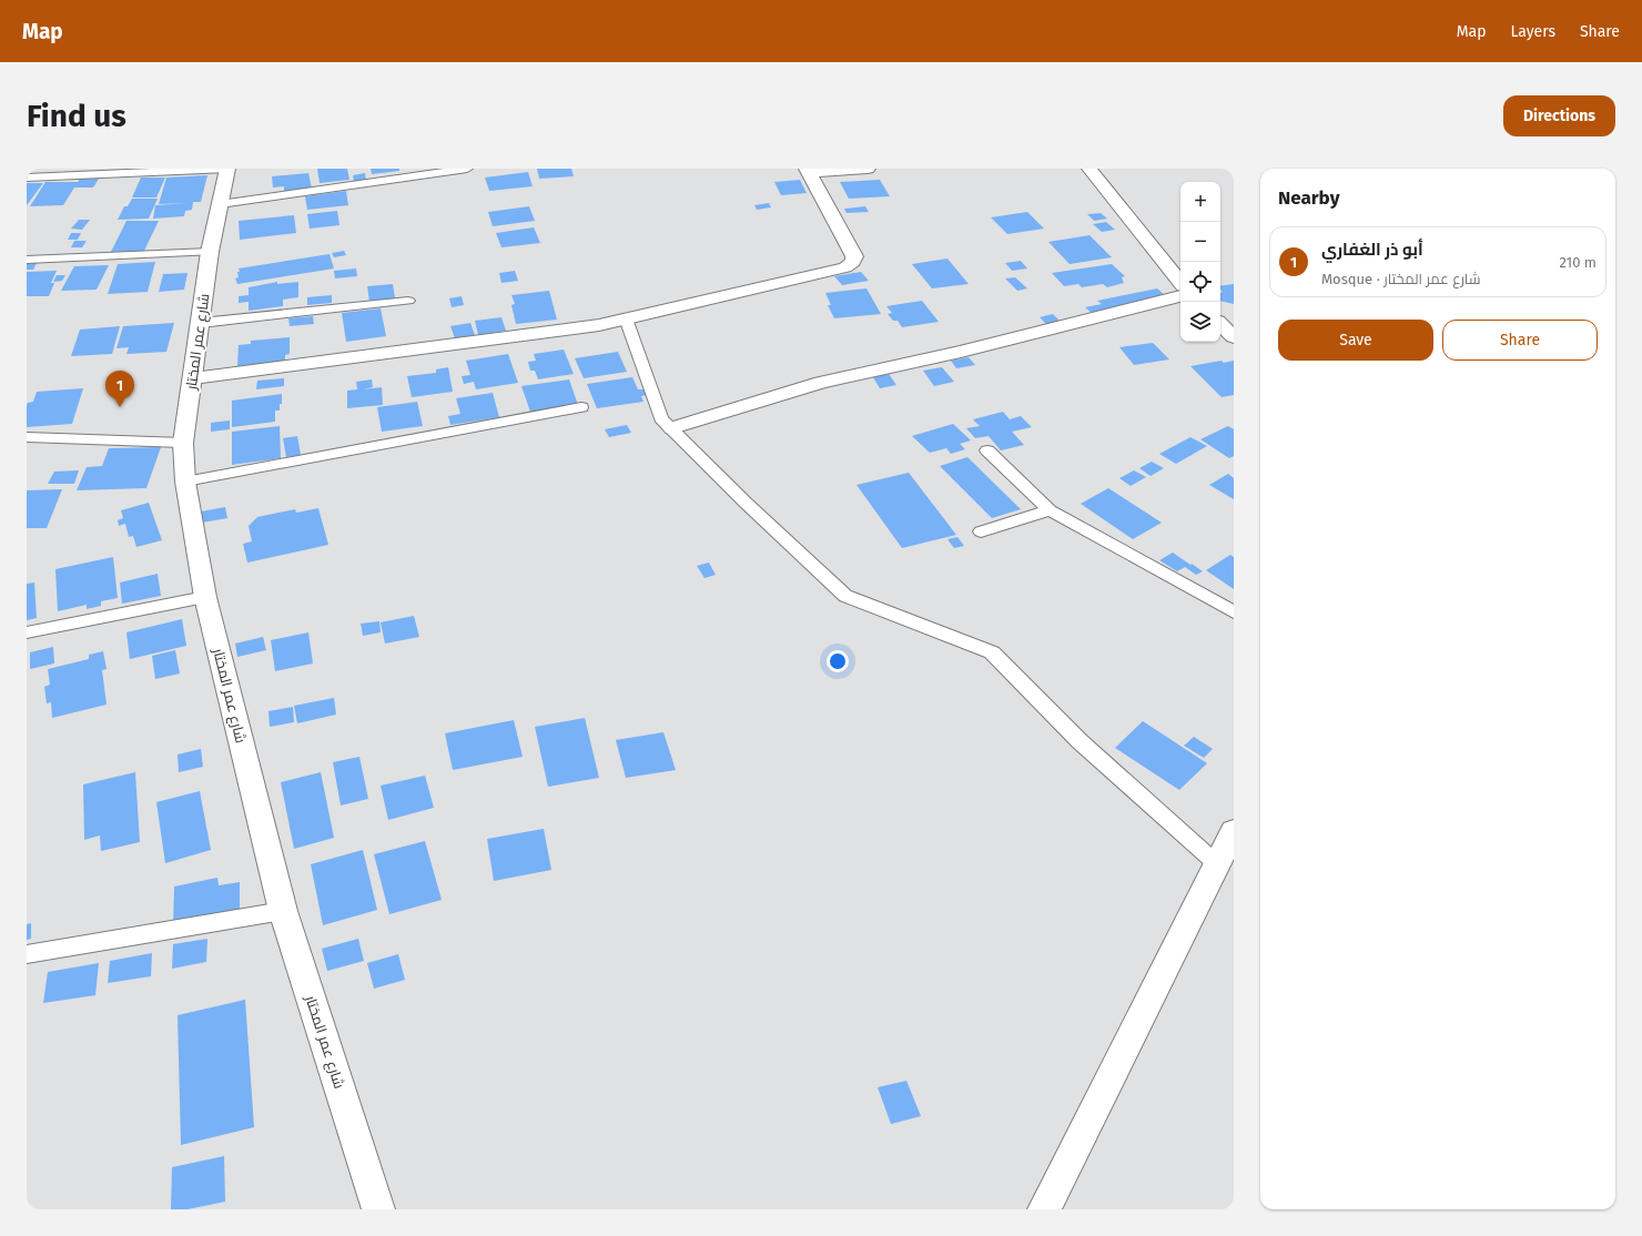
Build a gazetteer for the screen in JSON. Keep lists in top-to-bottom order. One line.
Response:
{"streets":{"street":["شارع عمر المختار"]},"page":{"header":"Map","nav":["Map","Layers","Share"],"buttons":["Directions",["Save","Share"]],"title":"Find us","heading":"Nearby","map_buttons":["+","−"],"list":[{"mark":"1","name":"أبو ذر الغفاري","note":"Mosque · شارع عمر المختار","value":"210 m"}],"pins":"1"}}
